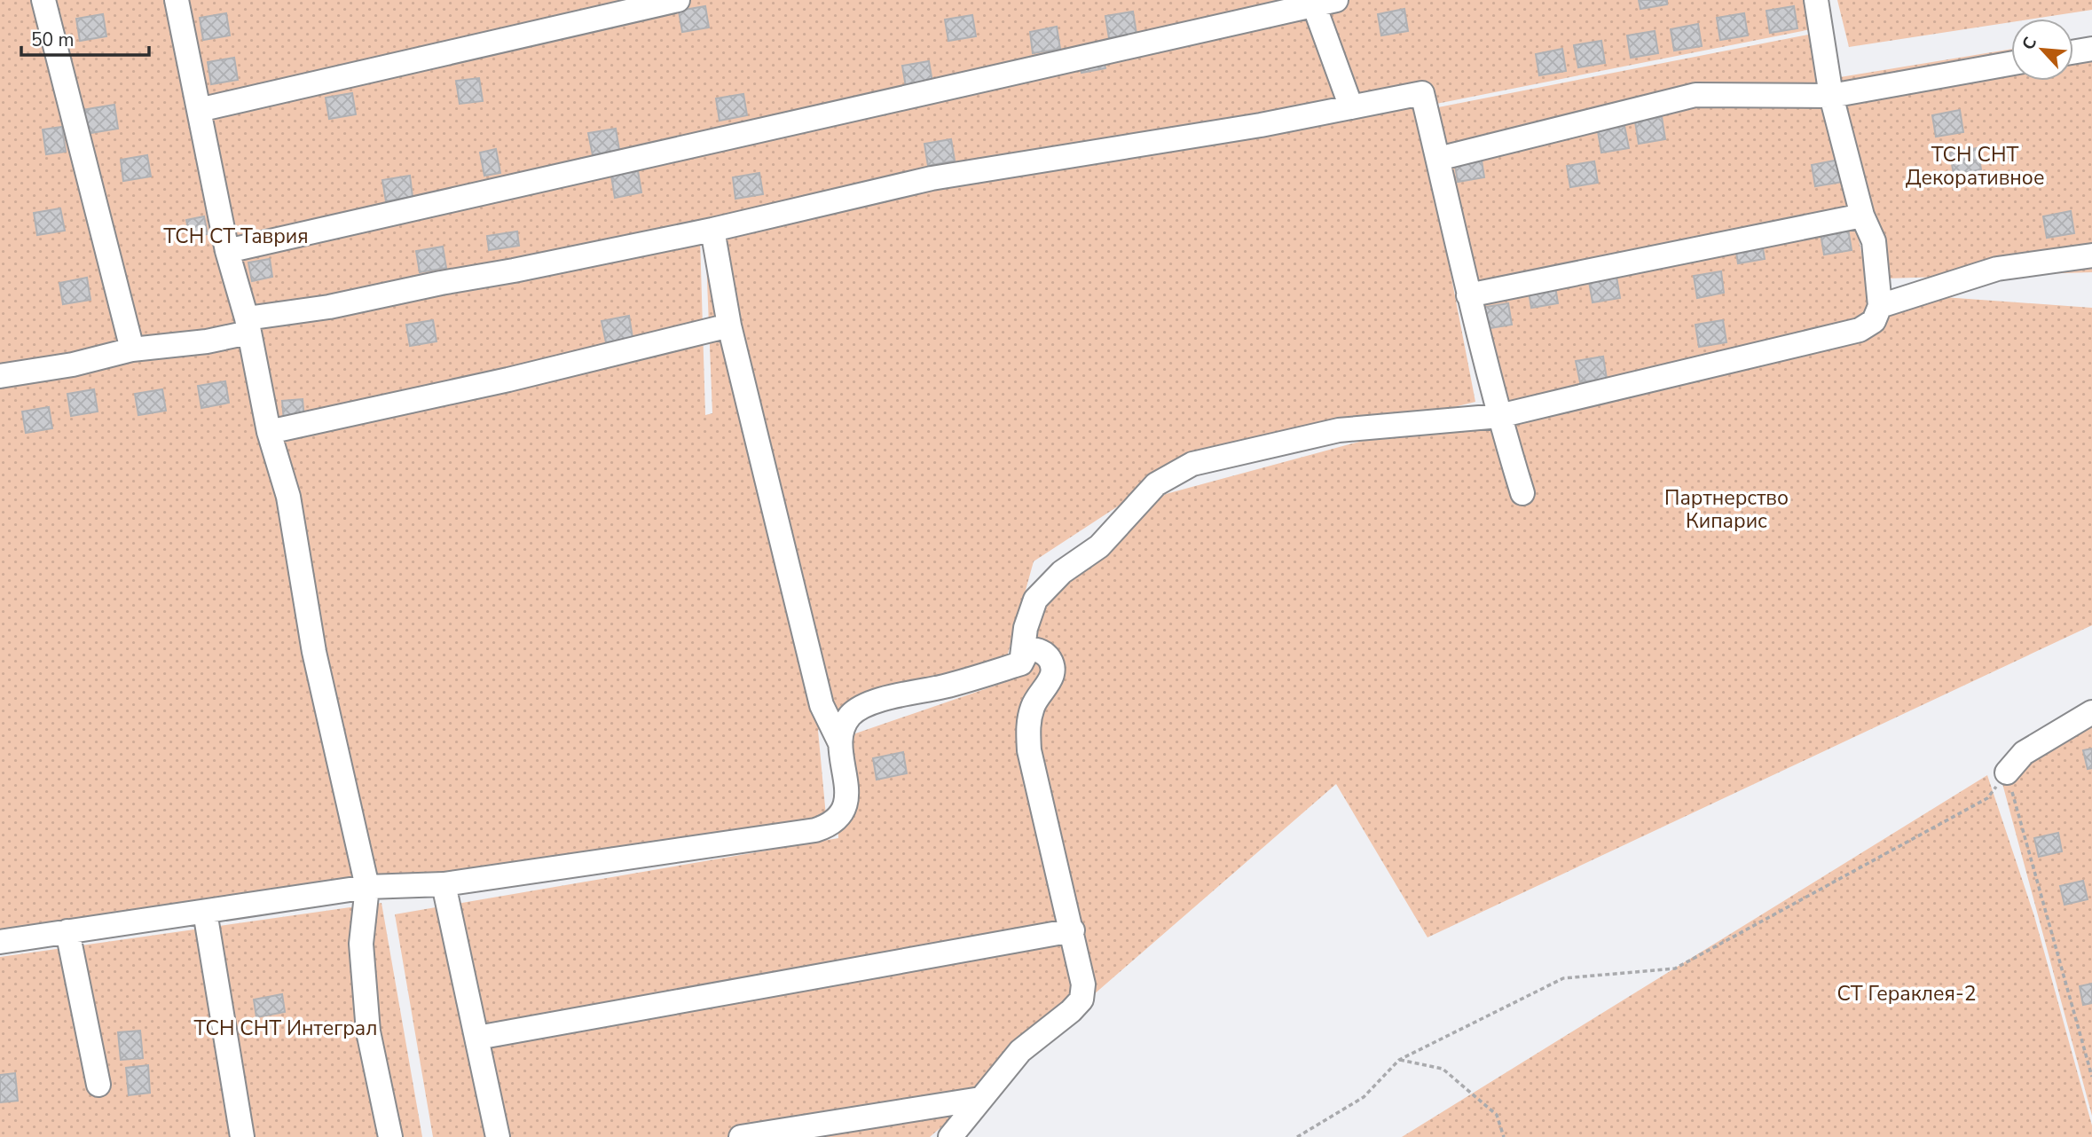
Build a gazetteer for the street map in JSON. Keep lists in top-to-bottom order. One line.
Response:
{"parks":["ТСН СНТ Декоративное","ТСН СТ Таврия","Партнерство Кипарис","СТ Гераклея-2","ТСН СНТ Интеграл"],"scale_bar":"50 m","north":"top left"}
